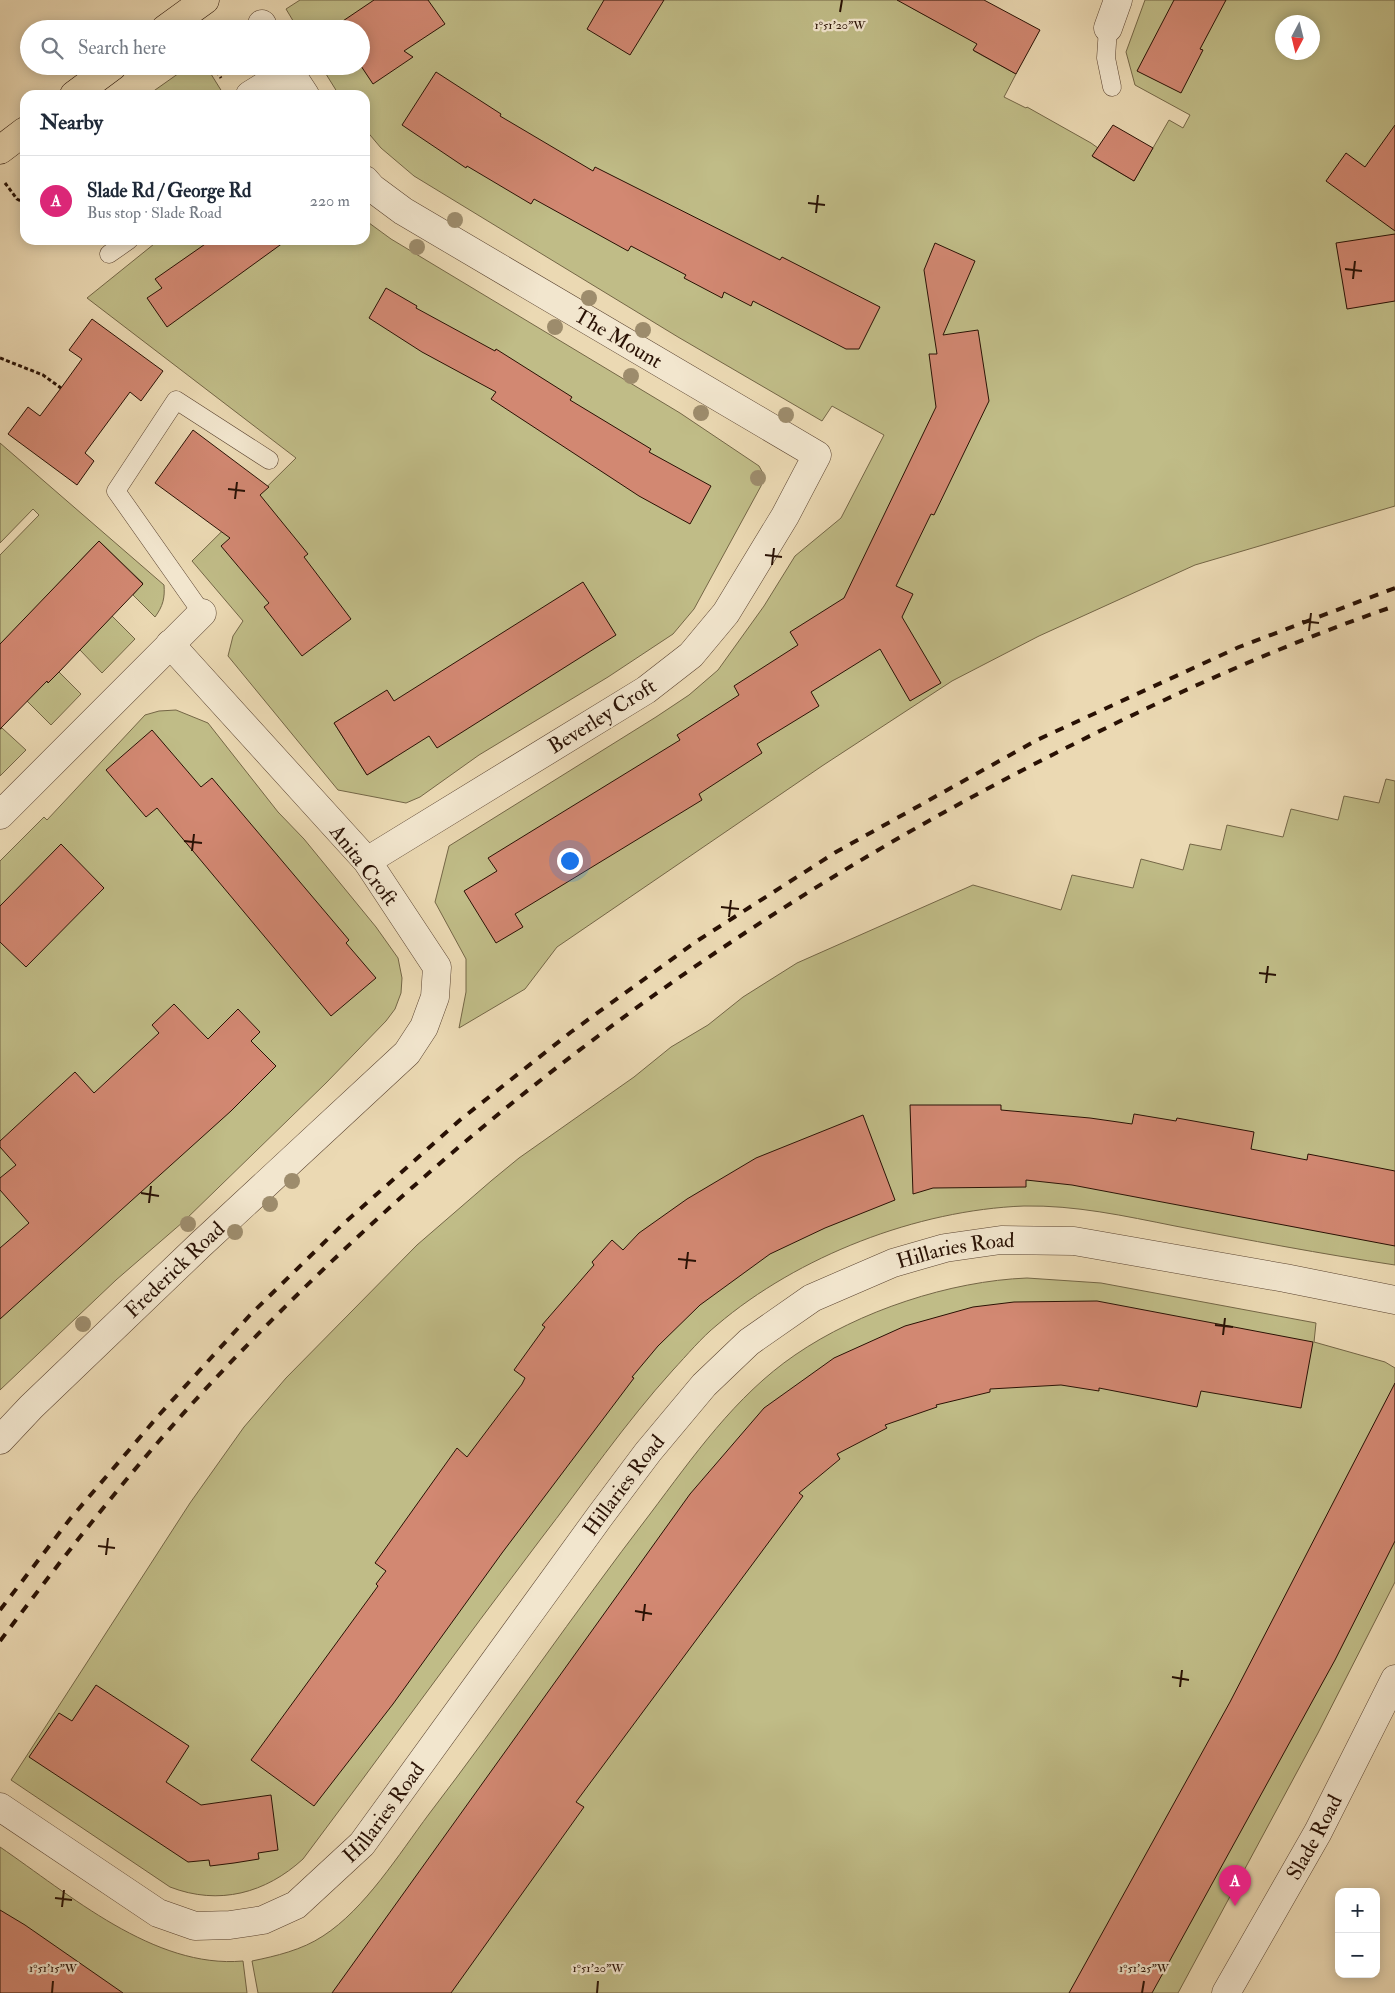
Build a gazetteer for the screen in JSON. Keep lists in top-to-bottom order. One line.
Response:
{"streets":{"street":["The Mount","Beverley Croft","Anita Croft","Hillaries Road","Frederick Road","Slade Road"]},"crossings":[["The Mount","Beverley Croft"],["Beverley Croft","Anita Croft"],["Anita Croft","Frederick Road"]],"north":"bottom","page":{"search":"Search here","heading":"Nearby","list":[{"mark":"A","name":"Slade Rd / George Rd","note":"Bus stop · Slade Road","value":"220 m"}],"pins":"A","map_buttons":["+","−"]},"coordinates":["1°51'20\"W","1°51'15\"W","1°51'25\"W"]}
